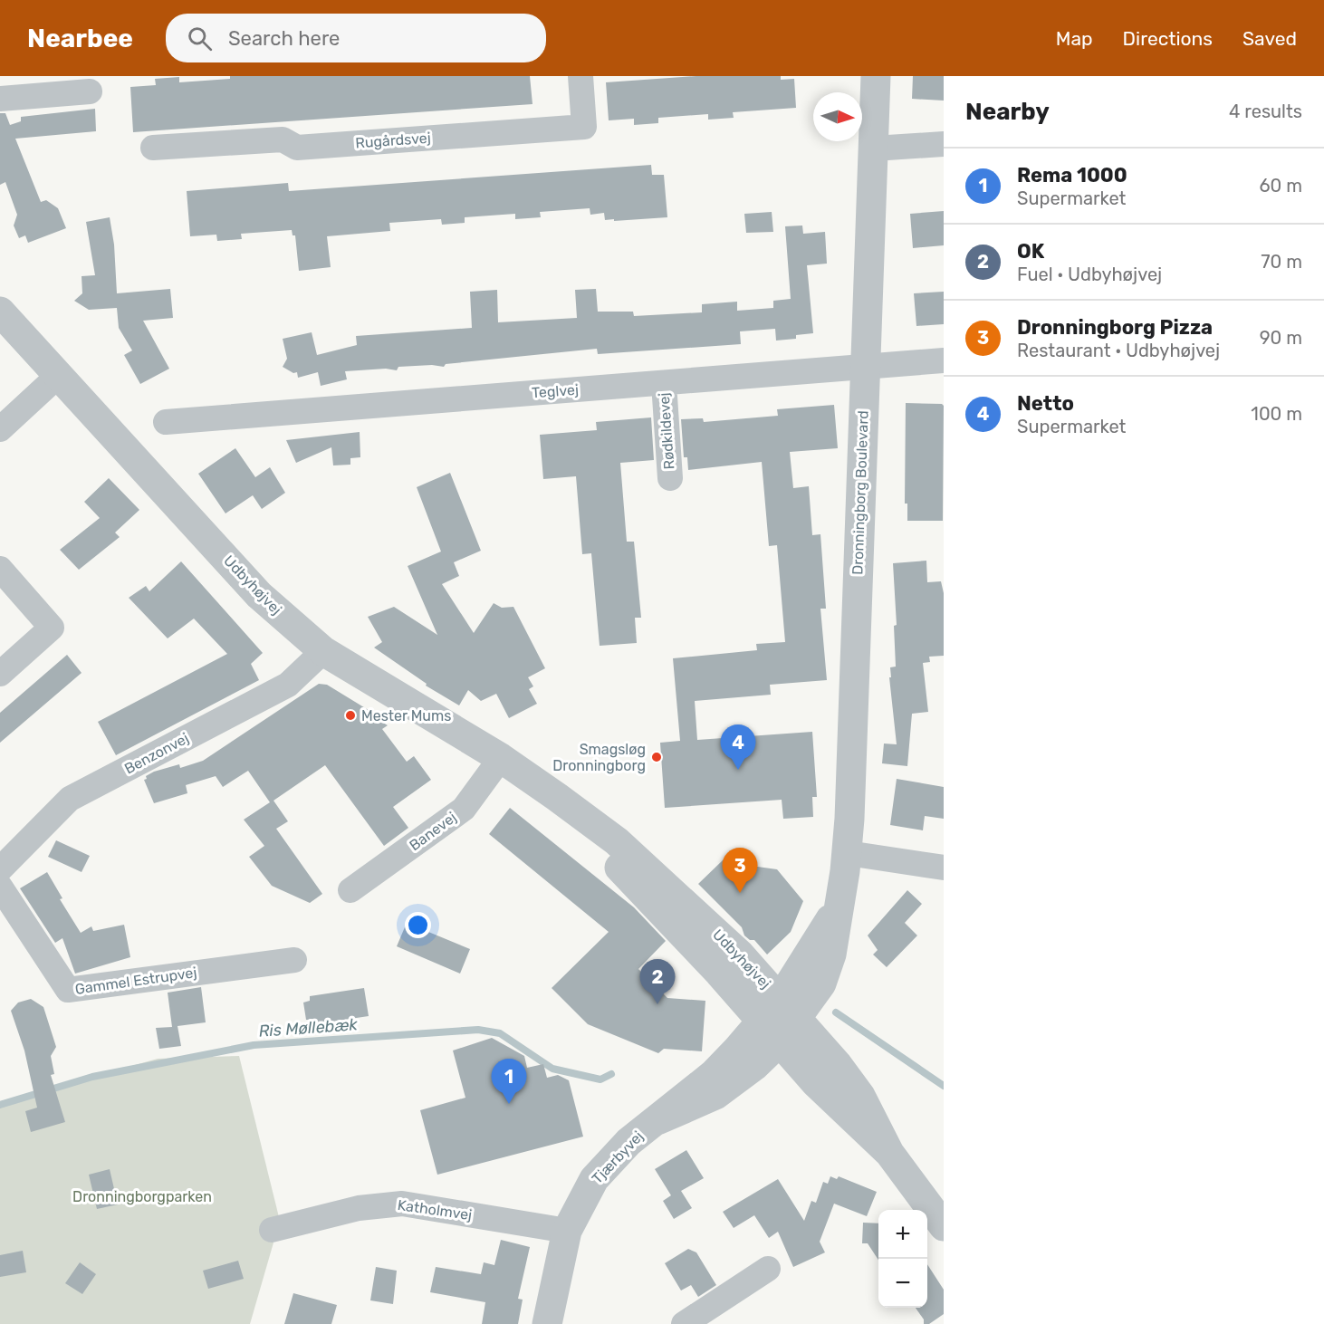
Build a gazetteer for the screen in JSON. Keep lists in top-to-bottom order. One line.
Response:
{"streets":{"street":["Rugårdsvej","Teglvej","Rødkildevej","Dronningborg Boulevard","Udbyhøjvej","Benzonvej","Banevej","Gammel Estrupvej","Tjærbyvej","Katholmvej"]},"crossings":[["Teglvej","Rødkildevej"],["Teglvej","Dronningborg Boulevard"],["Dronningborg Boulevard","Udbyhøjvej"],["Dronningborg Boulevard","Tjærbyvej"],["Udbyhøjvej","Benzonvej"],["Udbyhøjvej","Banevej"],["Udbyhøjvej","Tjærbyvej"],["Tjærbyvej","Katholmvej"]],"water":["Ris Møllebæk"],"parks":["Dronningborgparken"],"places":["Mester Mums","Smagsløg Dronningborg"],"north":"right","page":{"header":"Nearbee","search":"Search here","nav":["Map","Directions","Saved"],"heading":["Nearby","4 results"],"list":[{"mark":"1","name":"Rema 1000","note":"Supermarket","value":"60 m"},{"mark":"2","name":"OK","note":"Fuel · Udbyhøjvej","value":"70 m"},{"mark":"3","name":"Dronningborg Pizza","note":"Restaurant · Udbyhøjvej","value":"90 m"},{"mark":"4","name":"Netto","note":"Supermarket","value":"100 m"}],"pins":["4","3","2","1"],"map_buttons":["+","−"]}}
